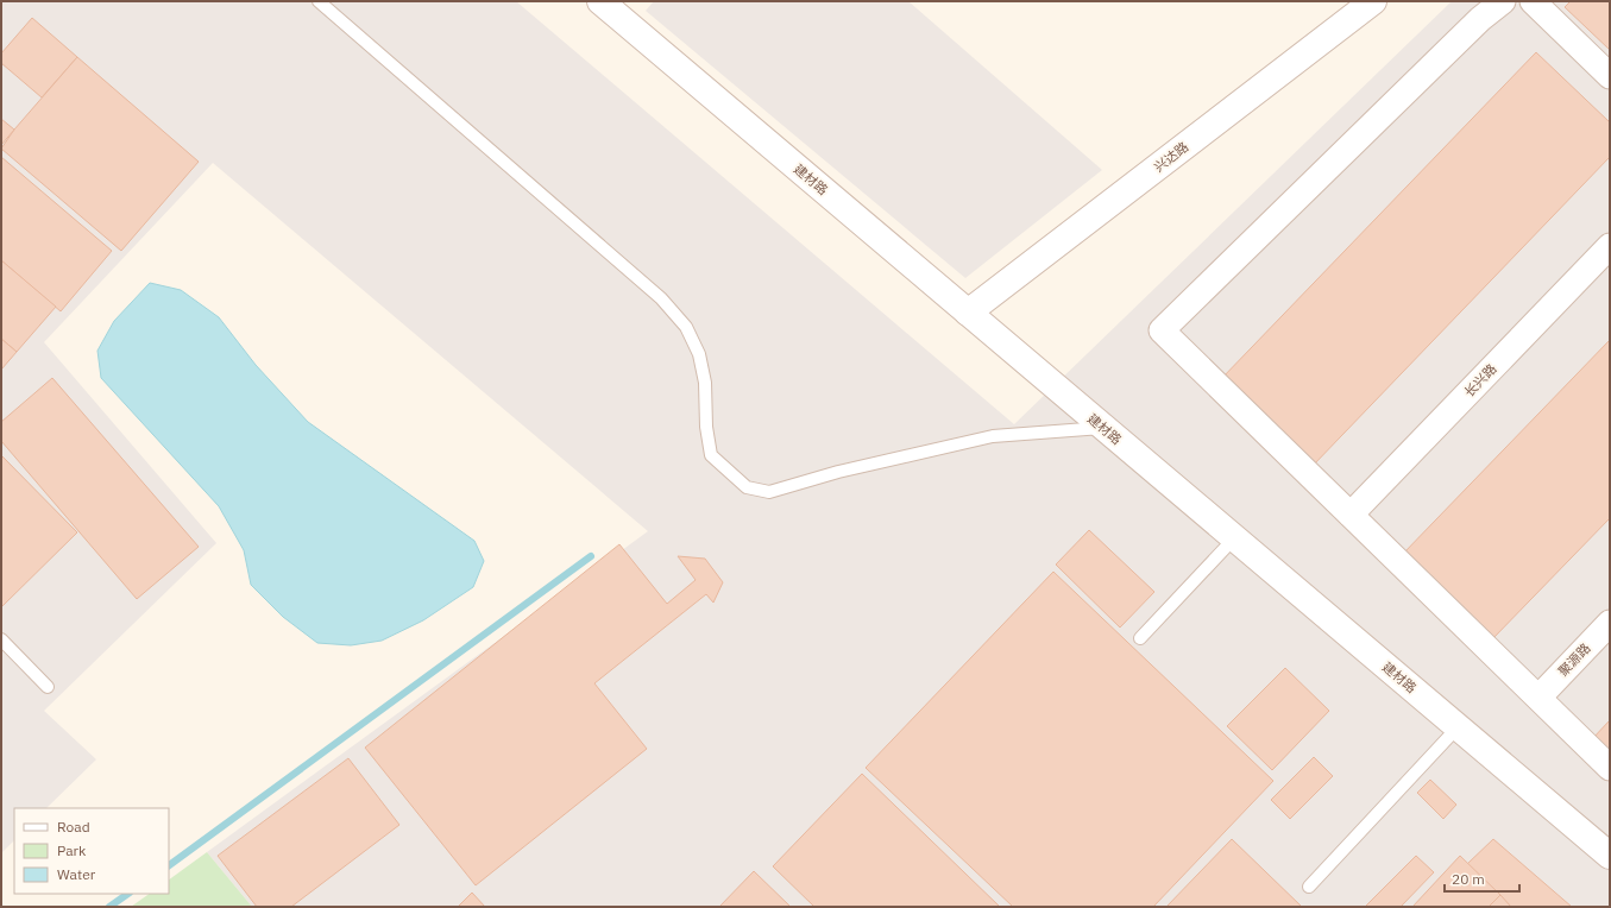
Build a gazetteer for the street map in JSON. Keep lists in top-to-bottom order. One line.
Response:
{"streets":{"street":["兴达路","建材路","长兴路","聚源路"]},"crossings":[["兴达路","建材路"]],"legend":["Road","Park","Water"],"scale_bar":"20 m"}
